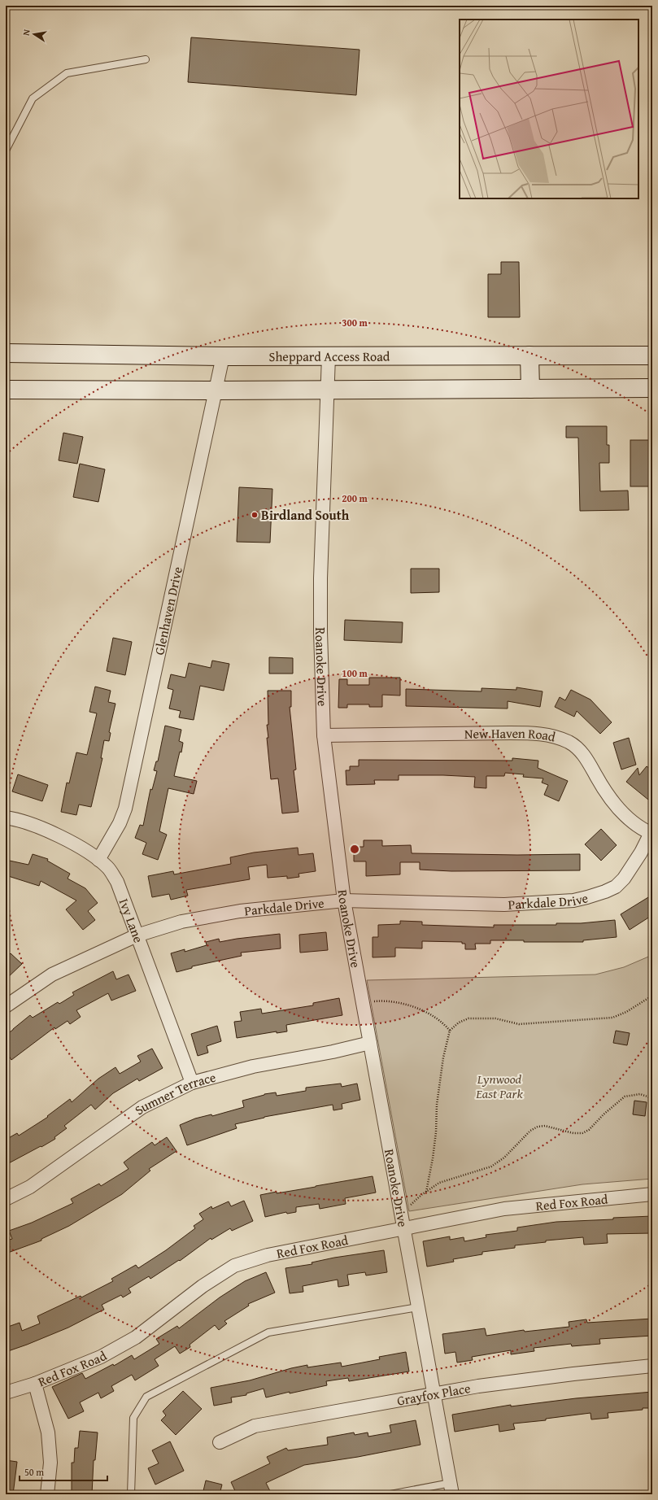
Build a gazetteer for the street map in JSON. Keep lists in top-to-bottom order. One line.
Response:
{"streets":{"main road":["Sheppard Access Road"],"street":["Glenhaven Drive","Roanoke Drive","New Haven Road","Parkdale Drive","Ivy Lane","Sumner Terrace","Red Fox Road","Grayfox Place"]},"crossings":[["Sheppard Access Road","Glenhaven Drive"],["Sheppard Access Road","Roanoke Drive"],["Glenhaven Drive","Ivy Lane"],["Roanoke Drive","New Haven Road"],["Roanoke Drive","Parkdale Drive"],["Roanoke Drive","Sumner Terrace"],["Roanoke Drive","Red Fox Road"],["Roanoke Drive","Grayfox Place"],["New Haven Road","Parkdale Drive"],["Parkdale Drive","Ivy Lane"],["Ivy Lane","Sumner Terrace"]],"parks":["Lynwood East Park"],"places":["Birdland South"],"scale_bar":"50 m","north":"left","rings":["300 m","200 m","100 m"]}
